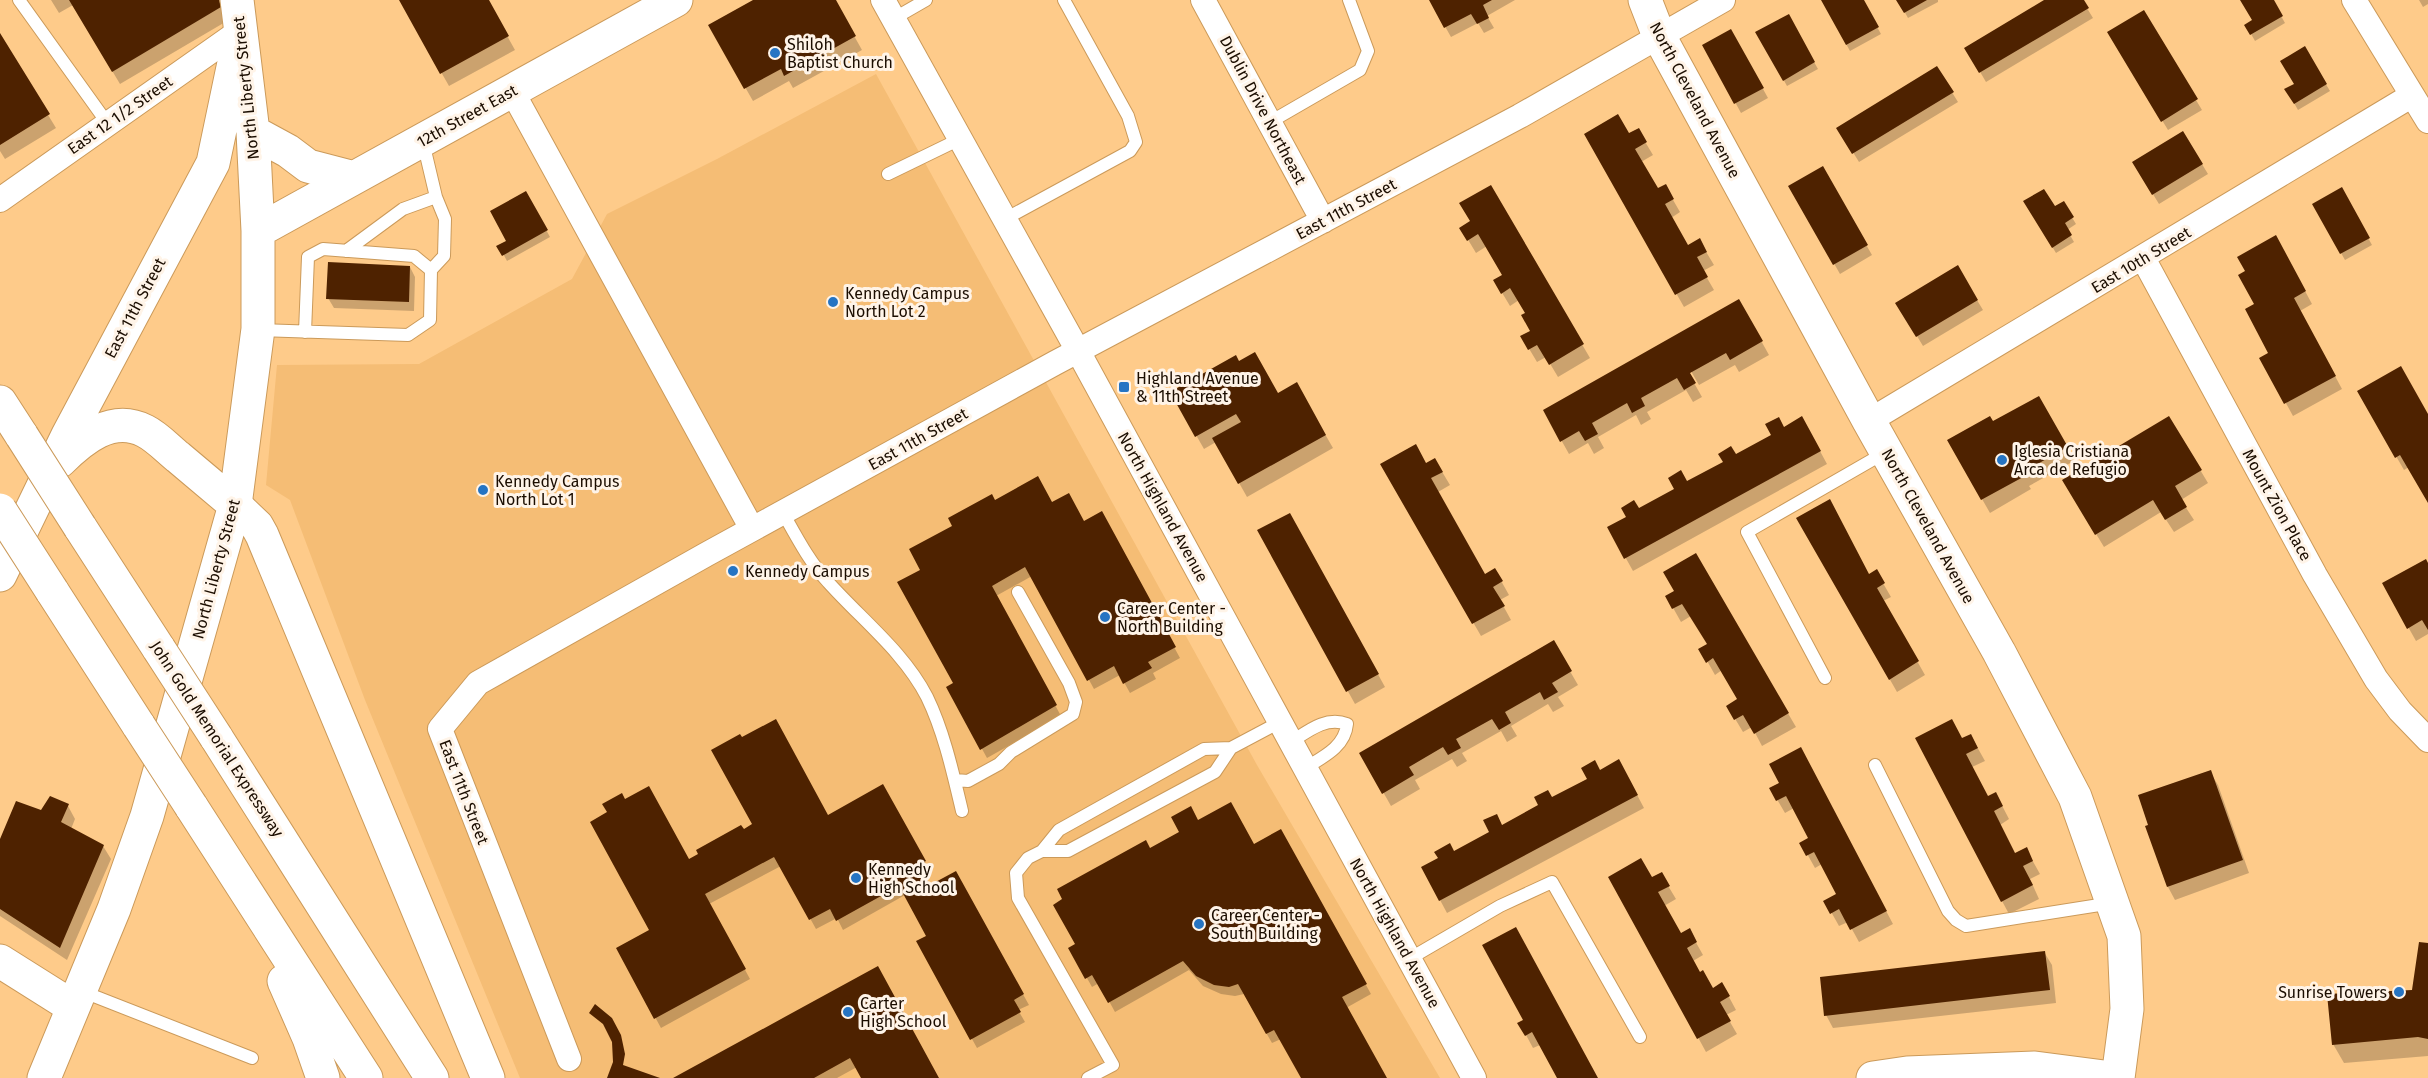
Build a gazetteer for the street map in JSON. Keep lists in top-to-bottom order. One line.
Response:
{"streets":{"main road":["North Liberty Street","North Cleveland Avenue","12th Street East","East 11th Street","John Gold Memorial Expressway"],"street":["Dublin Drive Northeast","East 12 1/2 Street","East 10th Street","Mount Zion Place","North Highland Avenue"]},"crossings":[["North Liberty Street","East 12 1/2 Street"],["North Liberty Street","12th Street East"],["North Liberty Street","East 11th Street"],["North Cleveland Avenue","East 11th Street"],["North Cleveland Avenue","East 10th Street"],["Dublin Drive Northeast","East 11th Street"],["East 12 1/2 Street","East 11th Street"],["East 11th Street","North Highland Avenue"],["East 10th Street","Mount Zion Place"]],"places":{"other":["Shiloh Baptist Church","Kennedy Campus North Lot 2","Iglesia Cristiana Arca de Refugio","Kennedy Campus North Lot 1","Kennedy Campus","Career Center - North Building","Kennedy High School","Career Center - South Building","Sunrise Towers","Carter High School"],"transit":["Highland Avenue & 11th Street"]}}
